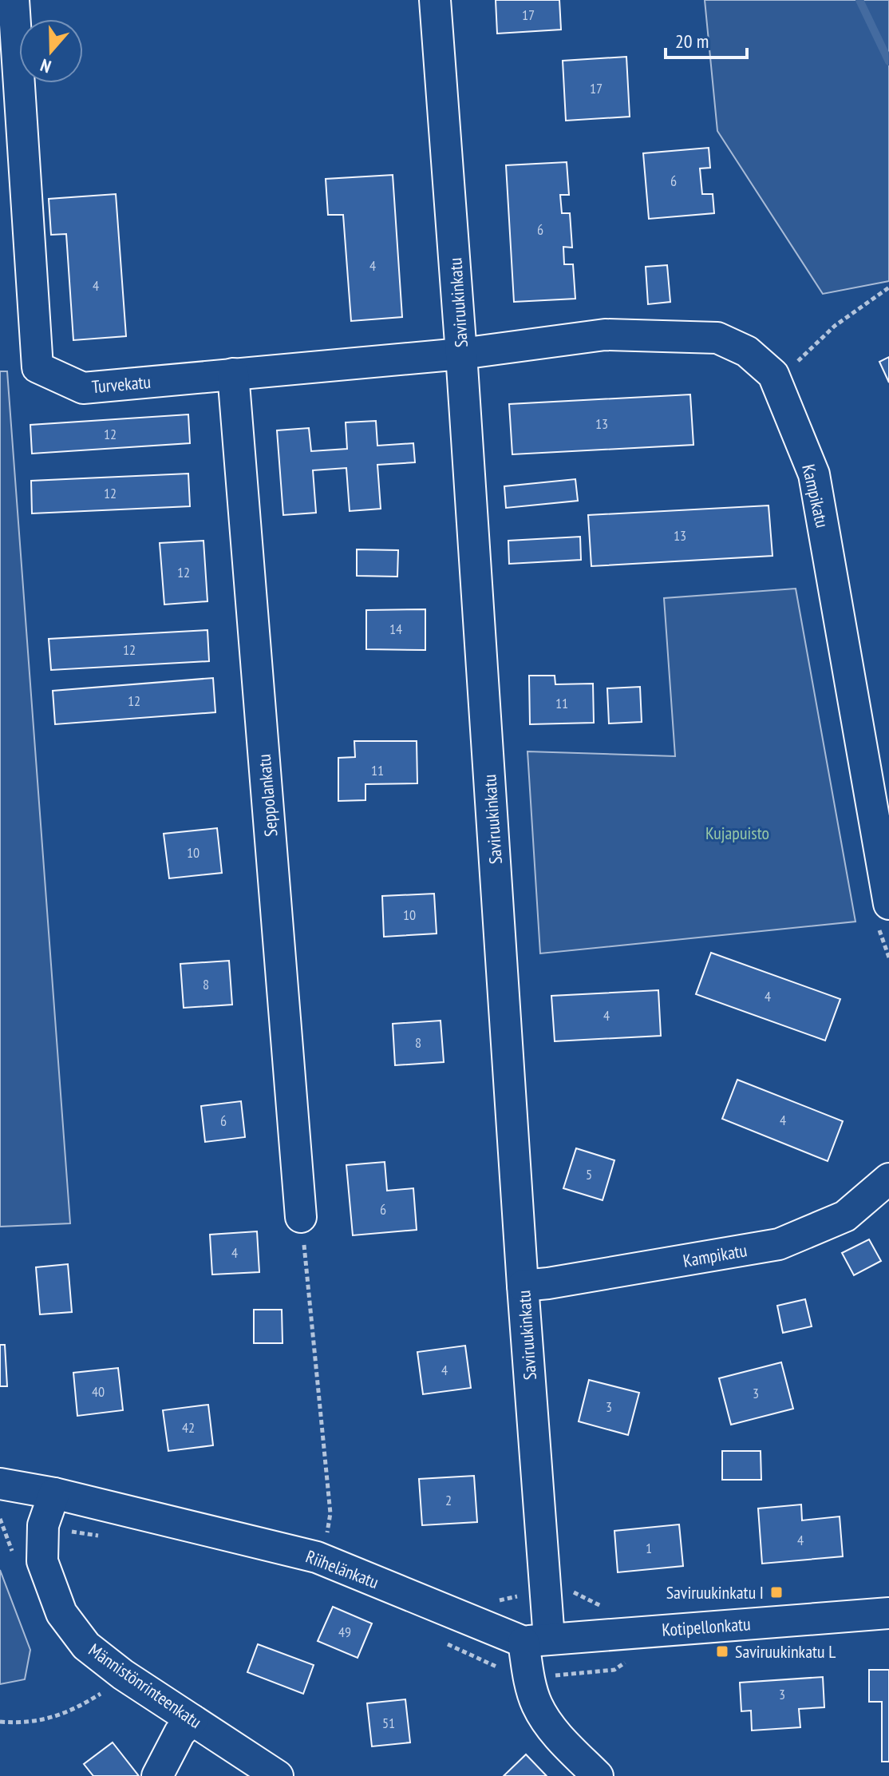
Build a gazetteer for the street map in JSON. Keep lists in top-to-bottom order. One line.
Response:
{"streets":{"street":["Saviruukinkatu","Turvekatu","Kampikatu","Seppolankatu","Riihelänkatu","Kotipellonkatu","Männistönrinteenkatu"]},"crossings":[["Saviruukinkatu","Turvekatu"],["Saviruukinkatu","Kampikatu"],["Saviruukinkatu","Riihelänkatu"],["Saviruukinkatu","Kotipellonkatu"],["Turvekatu","Kampikatu"],["Turvekatu","Seppolankatu"],["Riihelänkatu","Kotipellonkatu"],["Riihelänkatu","Männistönrinteenkatu"]],"parks":["Kujapuisto"],"places":{"transit":["Saviruukinkatu I","Saviruukinkatu L"]},"house_numbers":["17","17","6","6","4","4","13","12","12","13","12","14","12","12","11","11","10","10","8","4","4","8","4","6","5","6","4","4","40","3","3","42","2","4","1","49","3","51"],"scale_bar":"20 m","north":"bottom"}
